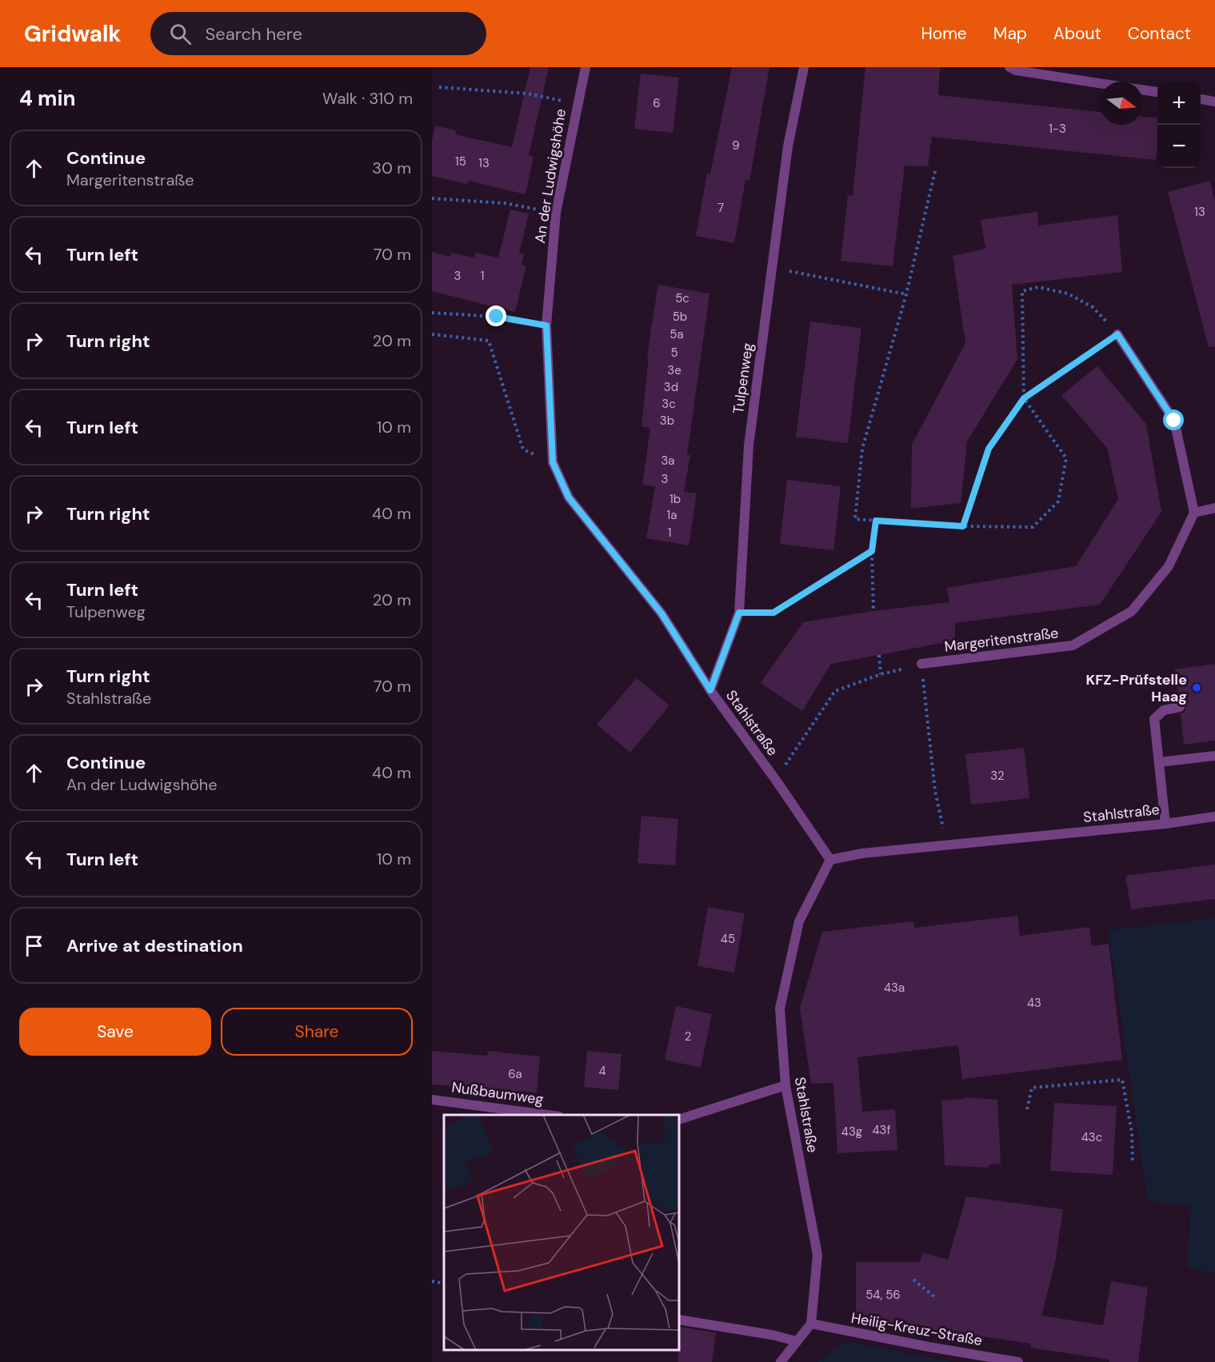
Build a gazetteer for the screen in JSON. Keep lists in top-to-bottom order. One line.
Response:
{"streets":{"street":["An der Ludwigshöhe","Tulpenweg","Margeritenstraße","Stahlstraße","Nußbaumweg","Heilig-Kreuz-Straße"]},"crossings":[["An der Ludwigshöhe","Stahlstraße"],["Tulpenweg","Stahlstraße"],["Stahlstraße","Heilig-Kreuz-Straße"]],"places":["KFZ-Prüfstelle Haag"],"house_numbers":["6","1-3","9","15","13","7","13","3","1","5c","5b","5a","5","3e","3d","3c","3b","3a","3","1b","1a","1","32","45","43a","43","2","4","6a","43f","43g","43c","54, 56"],"north":"right","page":{"header":"Gridwalk","search":"Search here","nav":["Home","Map","About","Contact"],"heading":["4 min","Walk · 310 m"],"map_buttons":["+","−"],"list":[["Continue","Margeritenstraße","30 m"],["Turn left","70 m"],["Turn right","20 m"],["Turn left","10 m"],["Turn right","40 m"],["Turn left","Tulpenweg","20 m"],["Turn right","Stahlstraße","70 m"],["Continue","An der Ludwigshöhe","40 m"],["Turn left","10 m"],"Arrive at destination"],"buttons":["Save","Share"]}}
